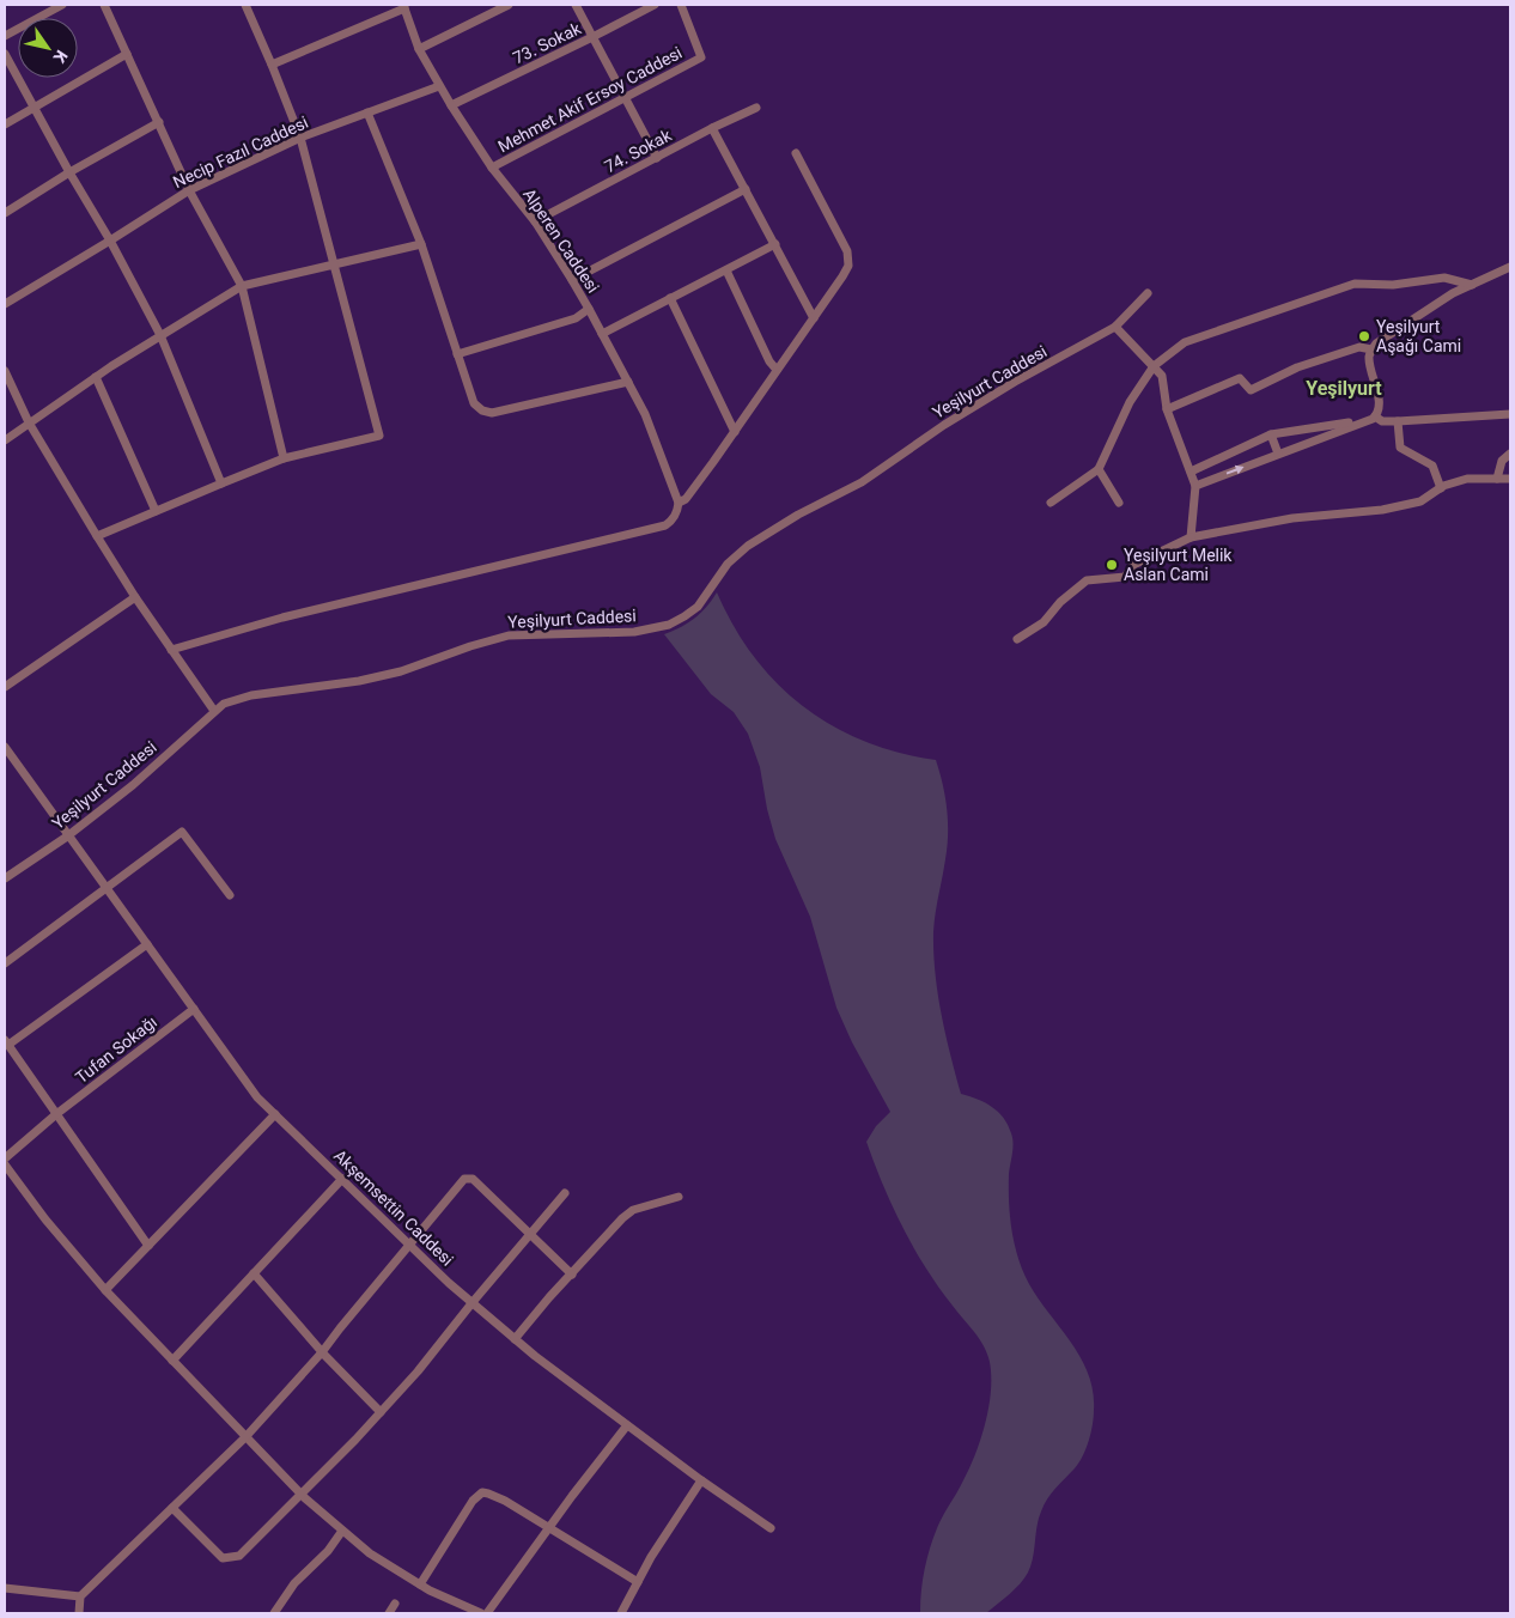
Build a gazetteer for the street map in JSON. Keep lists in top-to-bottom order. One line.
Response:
{"streets":{"street":["73. Sokak","Mehmet Akif Ersoy Caddesi","74. Sokak","Necip Fazıl Caddesi","Alperen Caddesi","Yeşilyurt Caddesi","Tufan Sokağı","Akşemsettin Caddesi"]},"crossings":[["73. Sokak","Alperen Caddesi"],["Mehmet Akif Ersoy Caddesi","Alperen Caddesi"],["74. Sokak","Alperen Caddesi"],["Necip Fazıl Caddesi","Alperen Caddesi"],["Yeşilyurt Caddesi","Akşemsettin Caddesi"],["Tufan Sokağı","Akşemsettin Caddesi"]],"districts":["Yeşilyurt"],"places":["Yeşilyurt Aşağı Cami","Yeşilyurt Melik Aslan Cami"],"north":"bottom right"}
